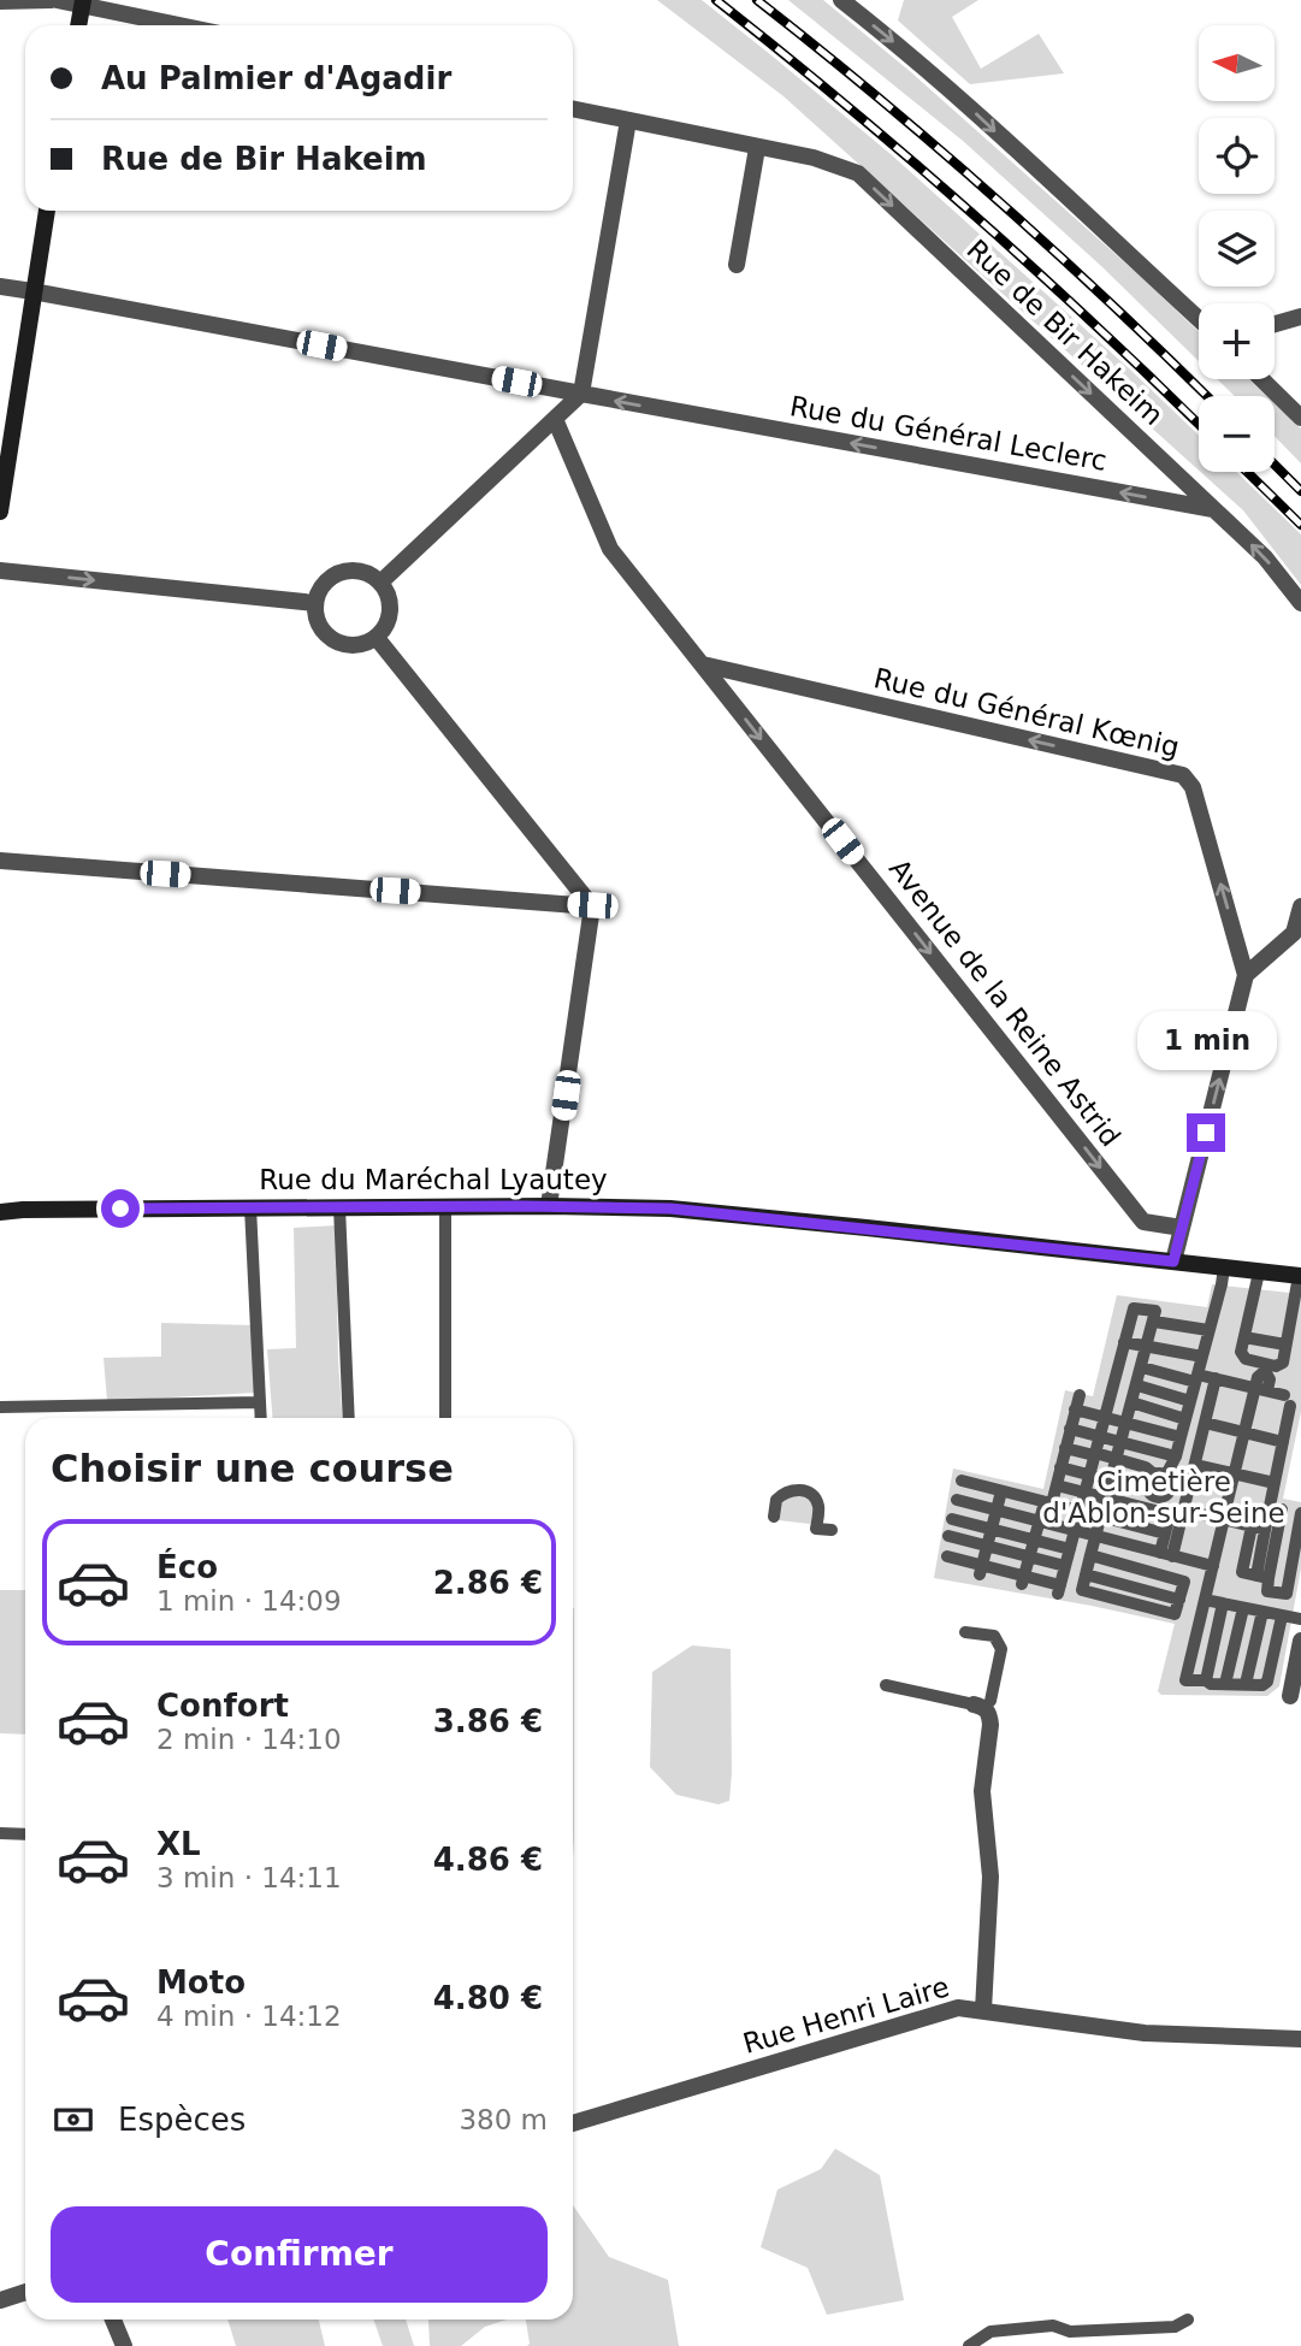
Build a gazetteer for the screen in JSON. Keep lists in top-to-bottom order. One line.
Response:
{"streets":{"street":["Rue de Bir Hakeim","Rue du Général Leclerc","Rue du Général Kœnig","Avenue de la Reine Astrid","Rue du Maréchal Lyautey","Rue Henri Laire"]},"crossings":[["Rue de Bir Hakeim","Rue du Général Leclerc"],["Rue du Général Kœnig","Avenue de la Reine Astrid"]],"one_way":["Rue du Général Leclerc","Rue du Général Kœnig","Avenue de la Reine Astrid"],"parks":["Cimetière d'Ablon-sur-Seine"],"north":"left","page":{"map_buttons":["+","−"],"banner":["Au Palmier d'Agadir","Rue de Bir Hakeim"],"bubble":"1 min","heading":"Choisir une course","list":[{"name":"Éco","note":"1 min · 14:09","value":"2.86 €"},{"name":"Confort","note":"2 min · 14:10","value":"3.86 €"},{"name":"XL","note":"3 min · 14:11","value":"4.86 €"},{"name":"Moto","note":"4 min · 14:12","value":"4.80 €"}],"pay":["Espèces","380 m"],"buttons":"Confirmer"}}
